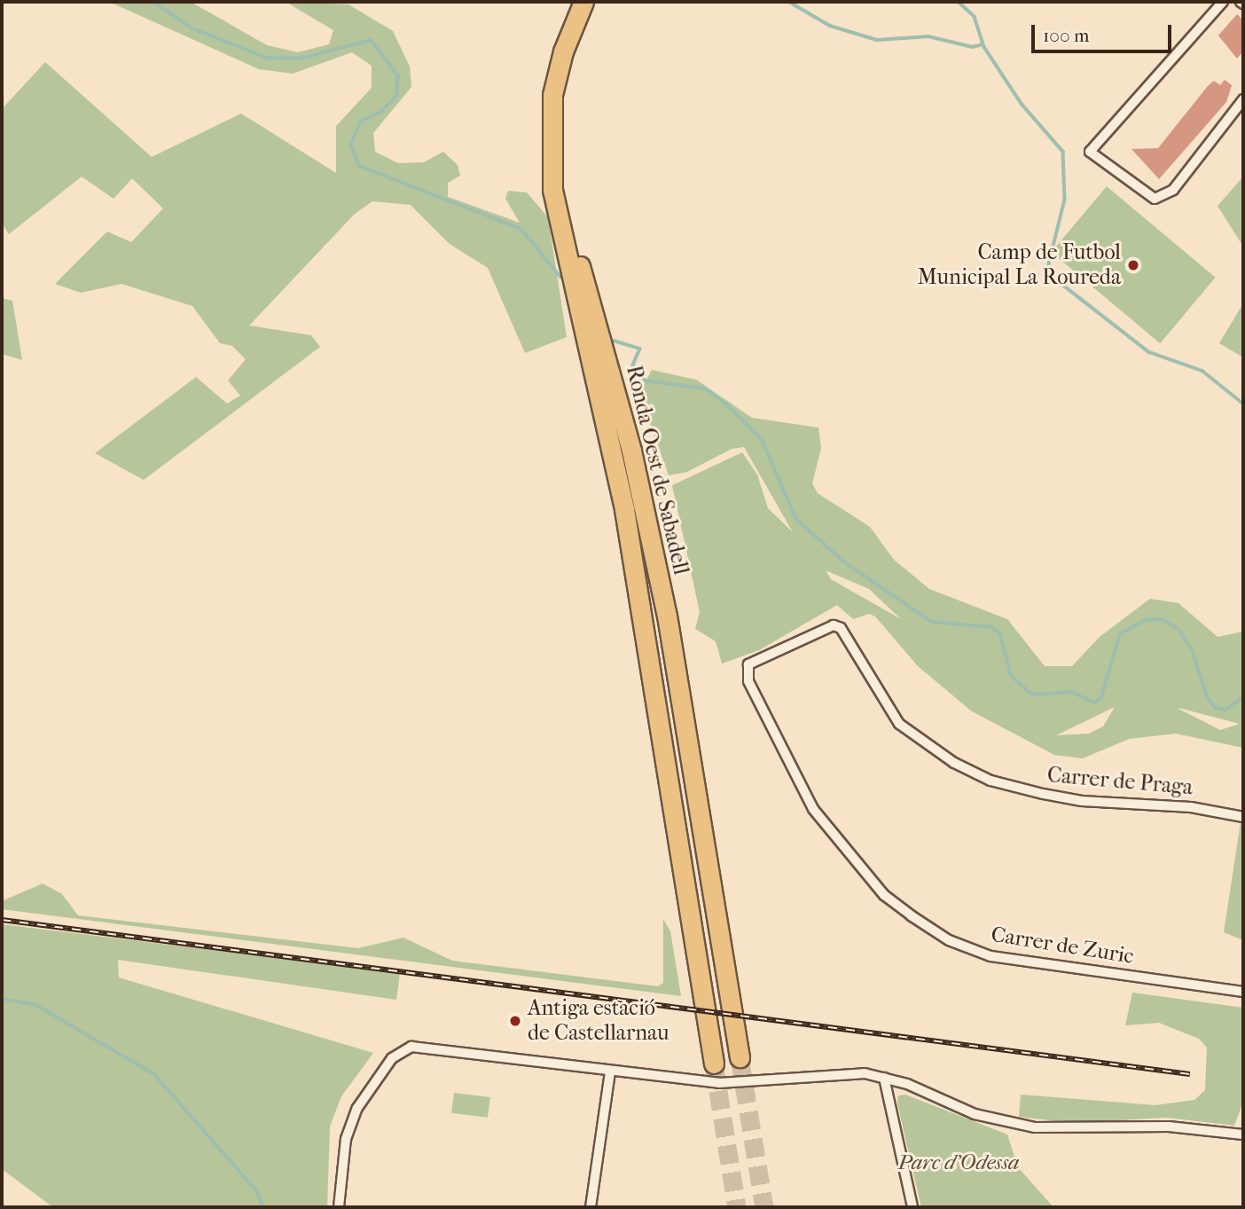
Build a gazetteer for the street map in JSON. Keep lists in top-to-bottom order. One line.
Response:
{"streets":{"highway":["Ronda Oest de Sabadell"],"street":["Carrer de Praga","Carrer de Zuric"]},"crossings":[["Carrer de Praga","Carrer de Zuric"]],"parks":["Parc d'Odessa"],"places":["Camp de Futbol Municipal La Roureda","Antiga estació de Castellarnau"],"scale_bar":"100 m"}
